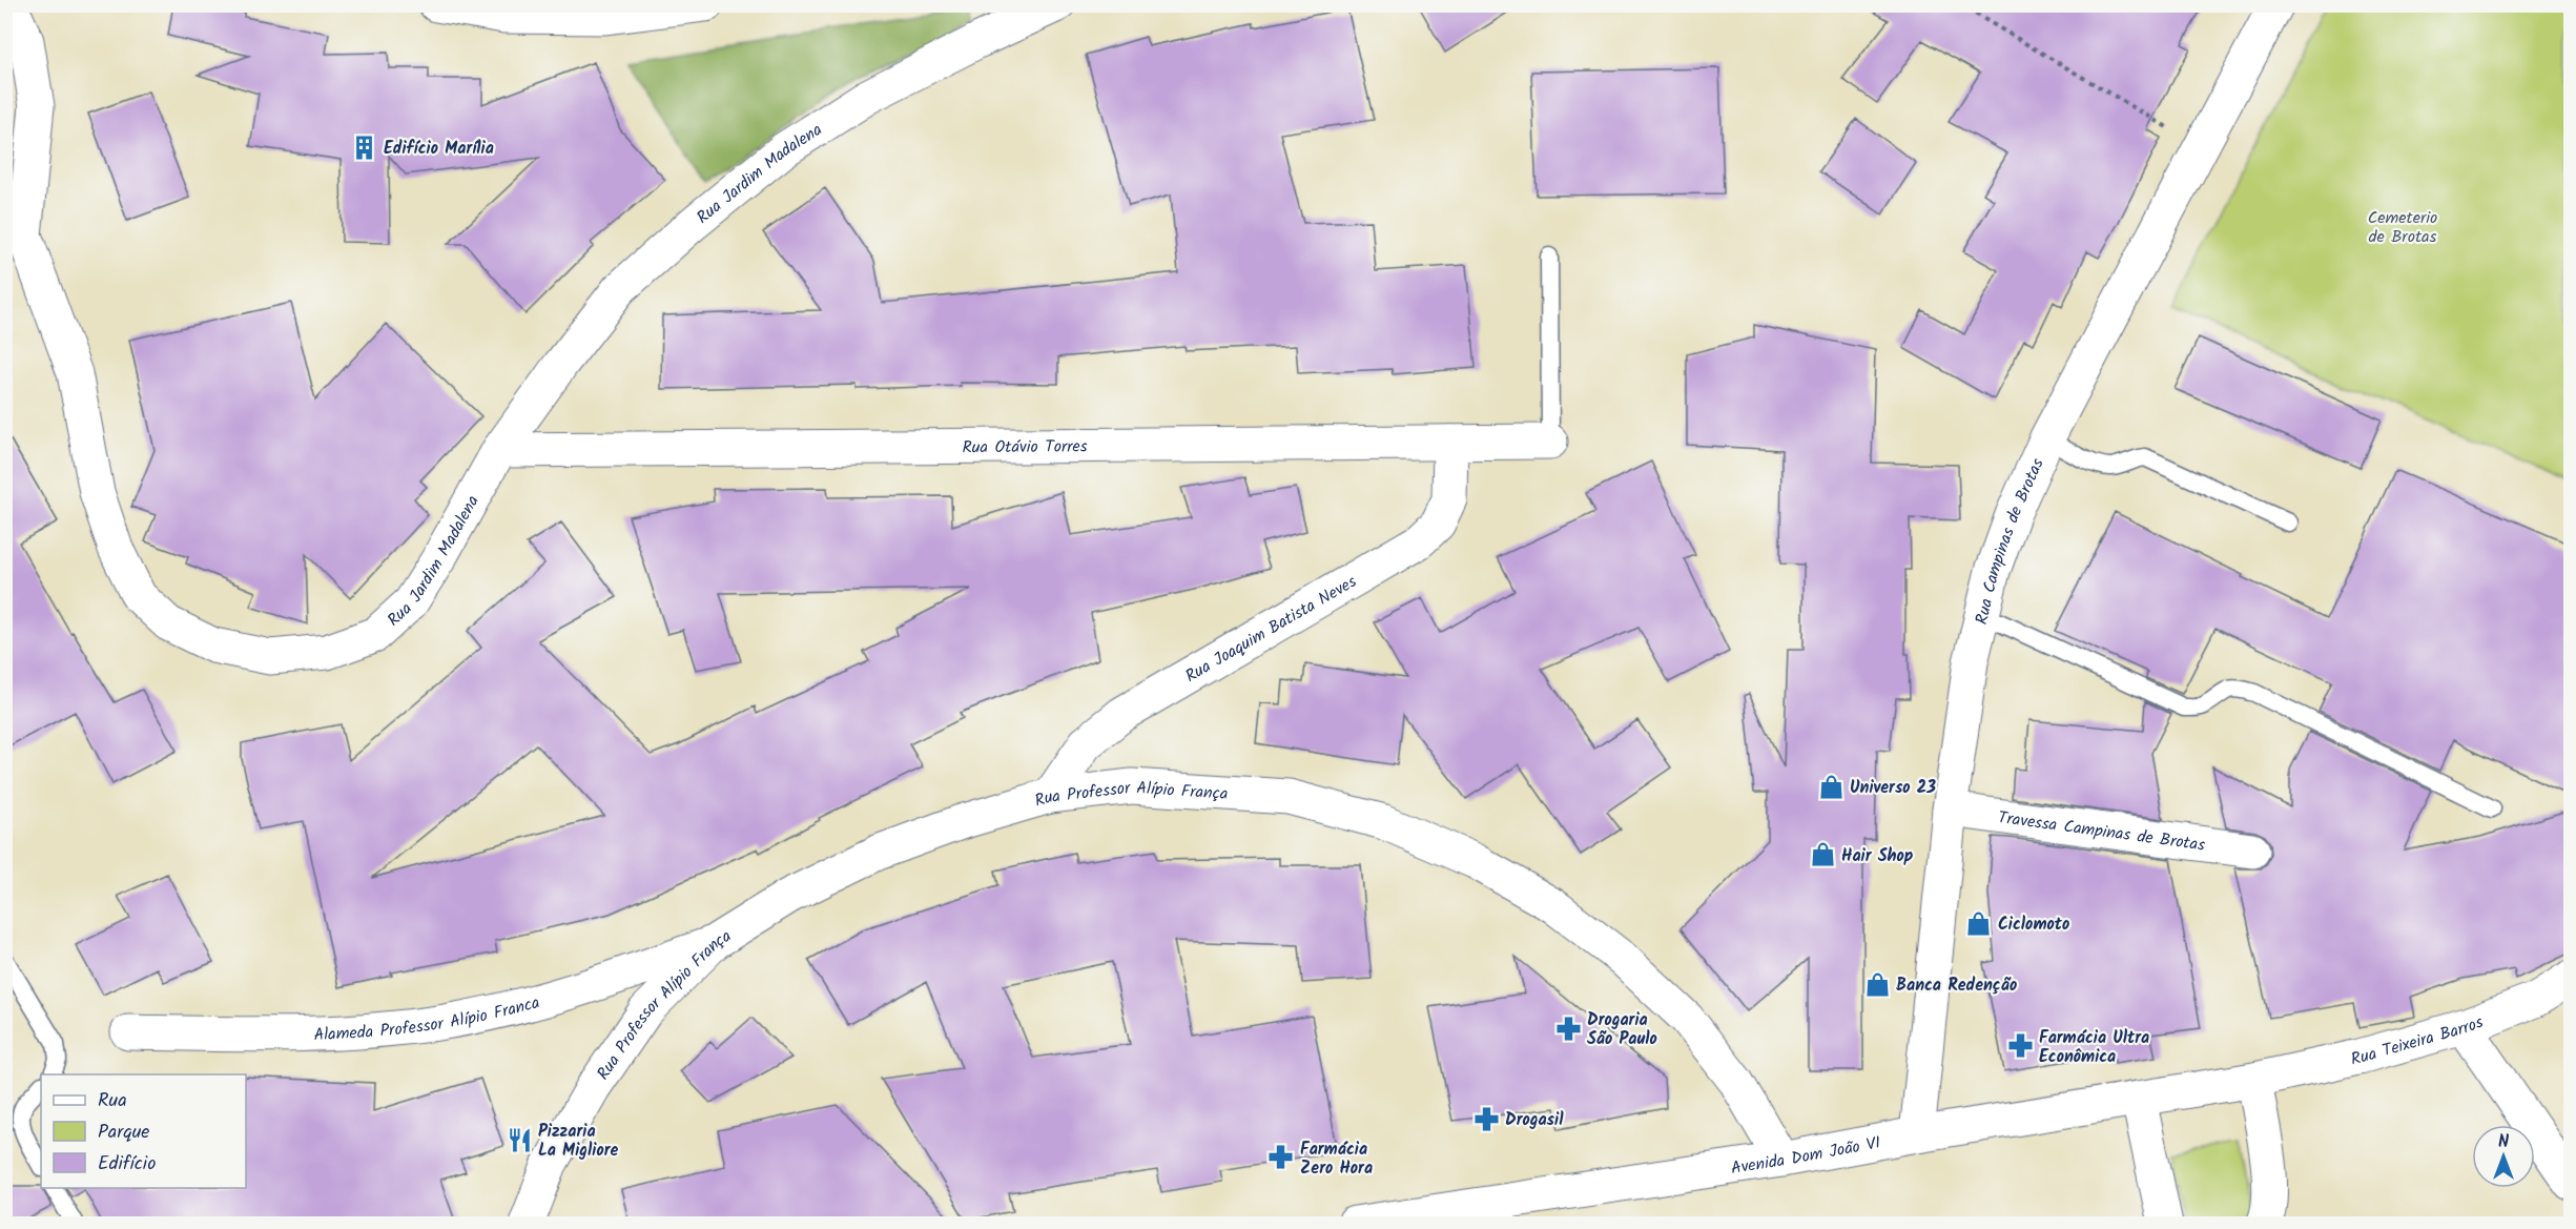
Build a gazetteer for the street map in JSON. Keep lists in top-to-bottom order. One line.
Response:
{"streets":{"street":["Rua Jardim Madalena","Rua Otávio Torres","Rua Campinas de Brotas","Rua Joaquim Batista Neves","Rua Professor Alípio França","Travessa Campinas de Brotas","Alameda Professor Alípio Franca","Rua Teixeira Barros","Avenida Dom João VI"]},"crossings":[["Rua Jardim Madalena","Rua Otávio Torres"],["Rua Otávio Torres","Rua Joaquim Batista Neves"],["Rua Campinas de Brotas","Travessa Campinas de Brotas"],["Rua Campinas de Brotas","Avenida Dom João VI"],["Rua Joaquim Batista Neves","Rua Professor Alípio França"],["Rua Professor Alípio França","Alameda Professor Alípio Franca"],["Rua Professor Alípio França","Avenida Dom João VI"],["Rua Teixeira Barros","Avenida Dom João VI"]],"parks":["Cemeterio de Brotas"],"places":{"building":["Edifício Marília"],"shop":["Universo 23","Hair Shop","Ciclomoto","Banca Redenção"],"pharmacy":["Drogaria São Paulo","Farmácia Ultra Econômica","Drogasil","Farmácia Zero Hora"],"restaurant":["Pizzaria La Migliore"]},"legend":["Rua","Parque","Edifício"],"north":"top"}
